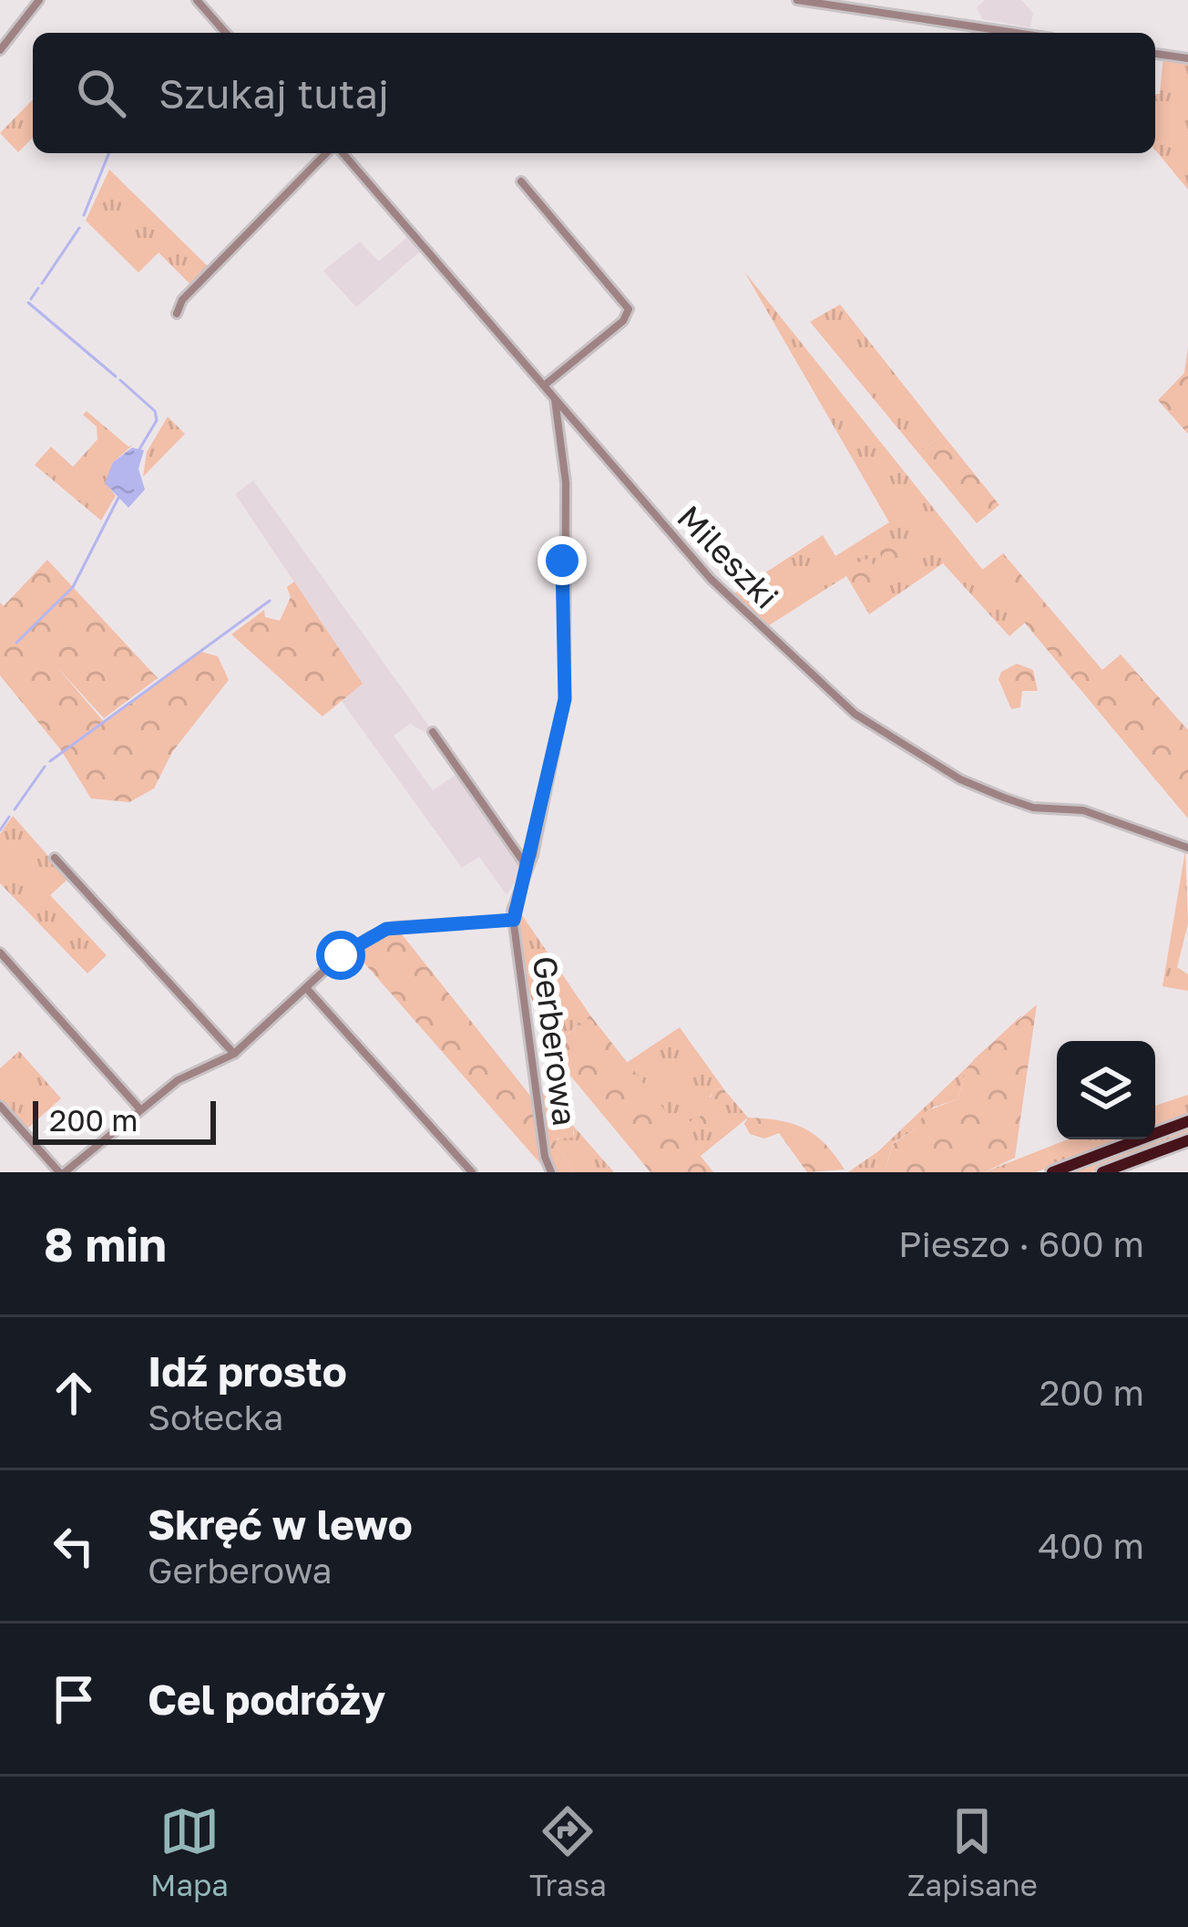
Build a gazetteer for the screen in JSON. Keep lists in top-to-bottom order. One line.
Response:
{"streets":{"street":["Mileszki","Gerberowa"]},"crossings":[["Mileszki","Gerberowa"]],"scale_bar":"200 m","page":{"search":"Szukaj tutaj","scale":"200 m","heading":["8 min","Pieszo · 600 m"],"list":[["Idź prosto","Sołecka","200 m"],["Skręć w lewo","Gerberowa","400 m"],"Cel podróży"],"nav":["Mapa","Trasa","Zapisane"]}}
